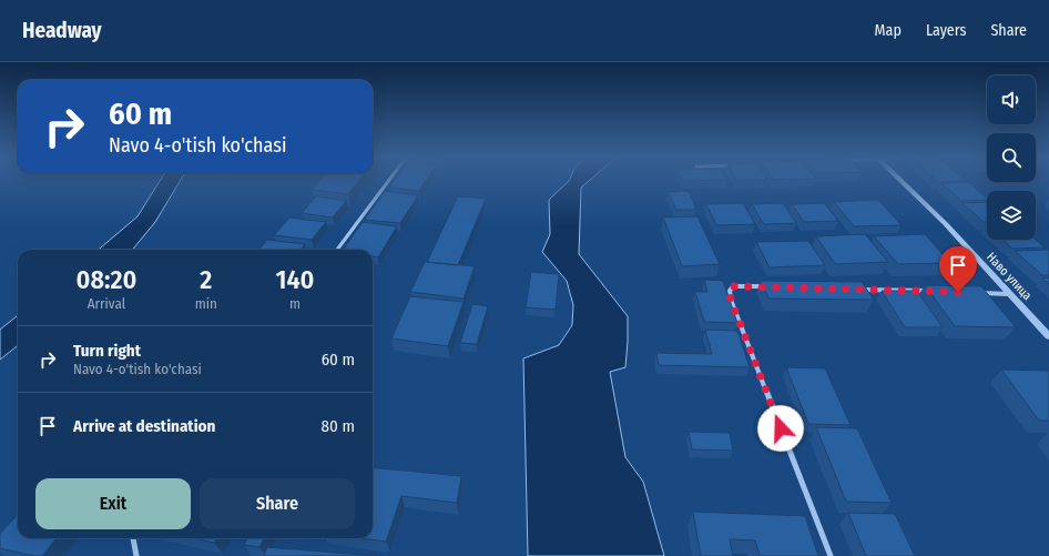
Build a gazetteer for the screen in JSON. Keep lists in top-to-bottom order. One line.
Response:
{"streets":{"street":["Наво улица"]},"page":{"header":"Headway","nav":["Map","Layers","Share"],"turn":["60 m","Navo 4-o'tish ko'chasi"],"eta":["08:20","Arrival","2","min","140","m"],"list":[{"name":"Turn right","note":"Navo 4-o'tish ko'chasi","value":"60 m"},{"name":"Arrive at destination","value":"80 m"}],"buttons":["Exit","Share"]}}
